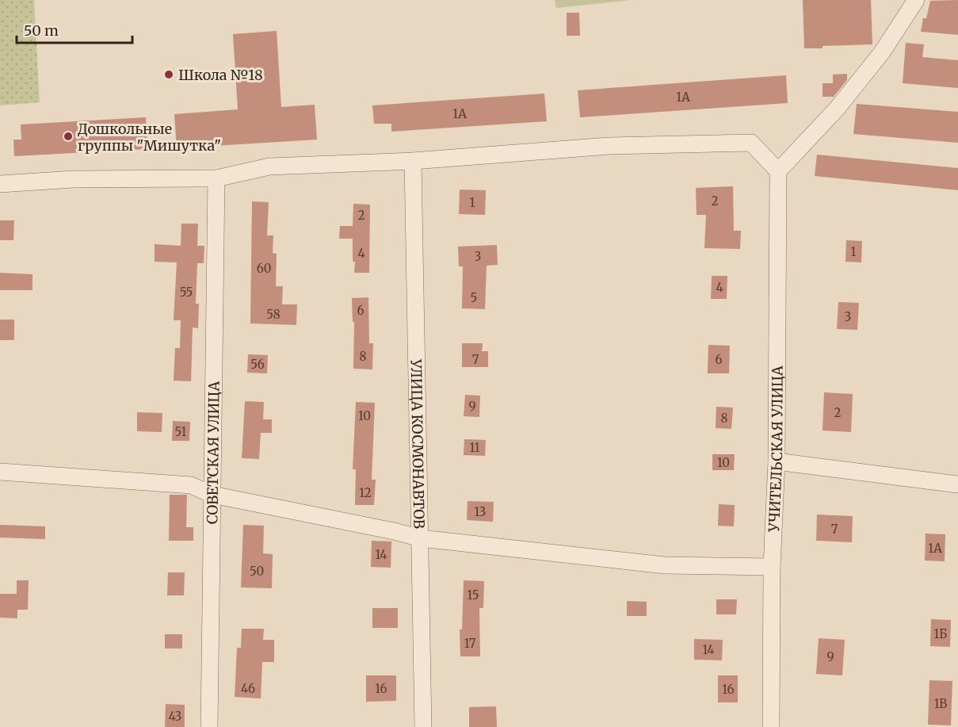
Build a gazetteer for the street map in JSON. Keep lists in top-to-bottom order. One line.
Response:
{"streets":{"street":["УЛИЦА КОСМОНАВТОВ","УЧИТЕЛЬСКАЯ УЛИЦА","СОВЕТСКАЯ УЛИЦА"]},"places":["Школа №18","Дошкольные группы \"Мишутка\""],"house_numbers":["1А","1А","2","1","2","1","4","3","60","4","55","5","6","58","3","8","7","6","56","9","2","10","8","51","11","10","12","13","7","1А","14","50","15","1Б","17","14","9","46","16","16","1В","43"],"scale_bar":"50 m"}
